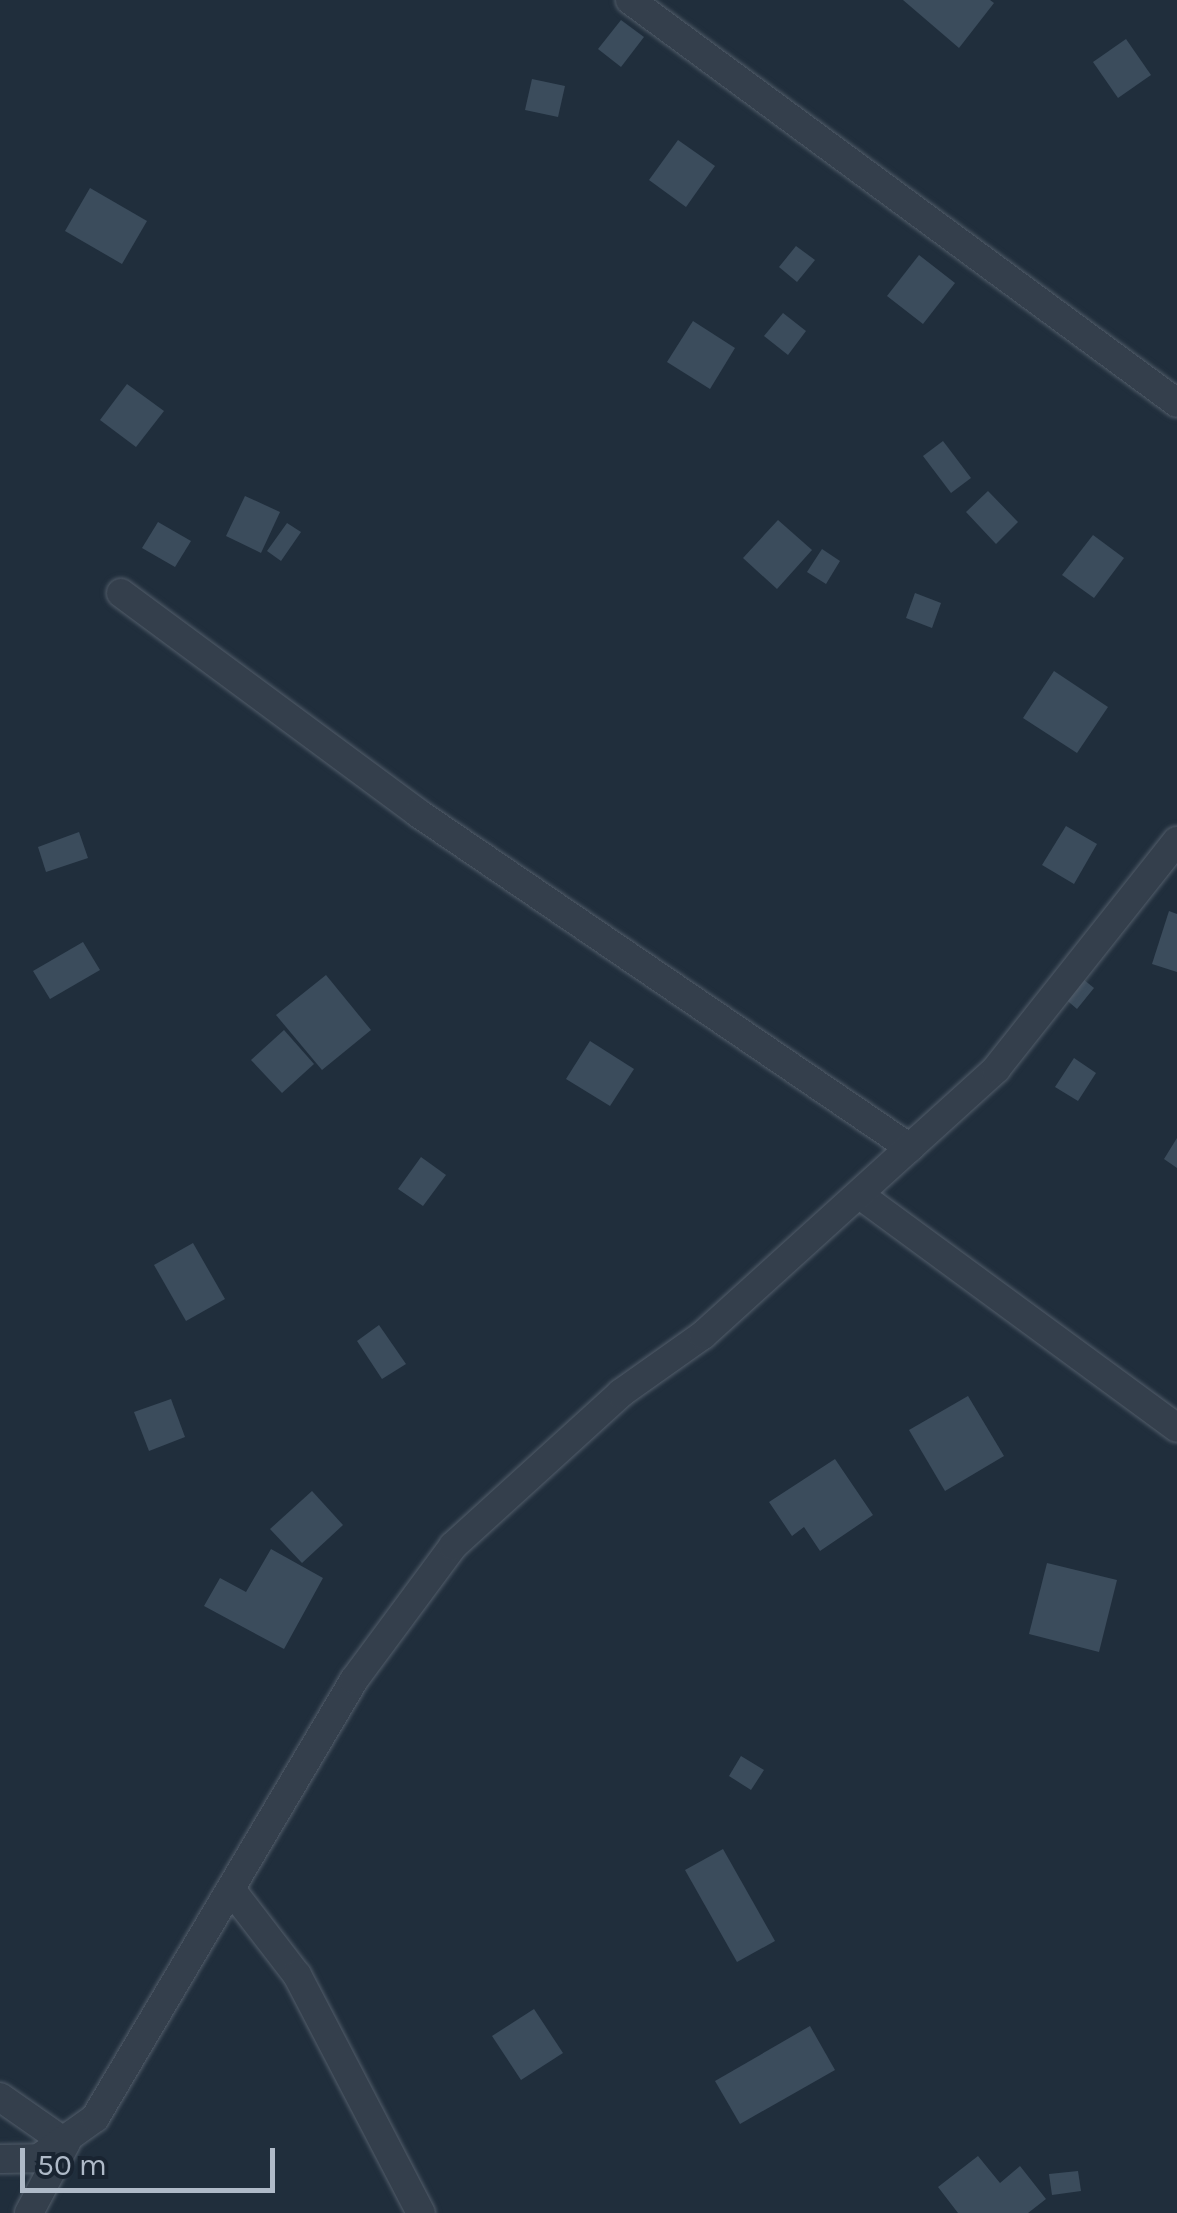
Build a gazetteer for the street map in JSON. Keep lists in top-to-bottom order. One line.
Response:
{"scale_bar":"50 m"}
